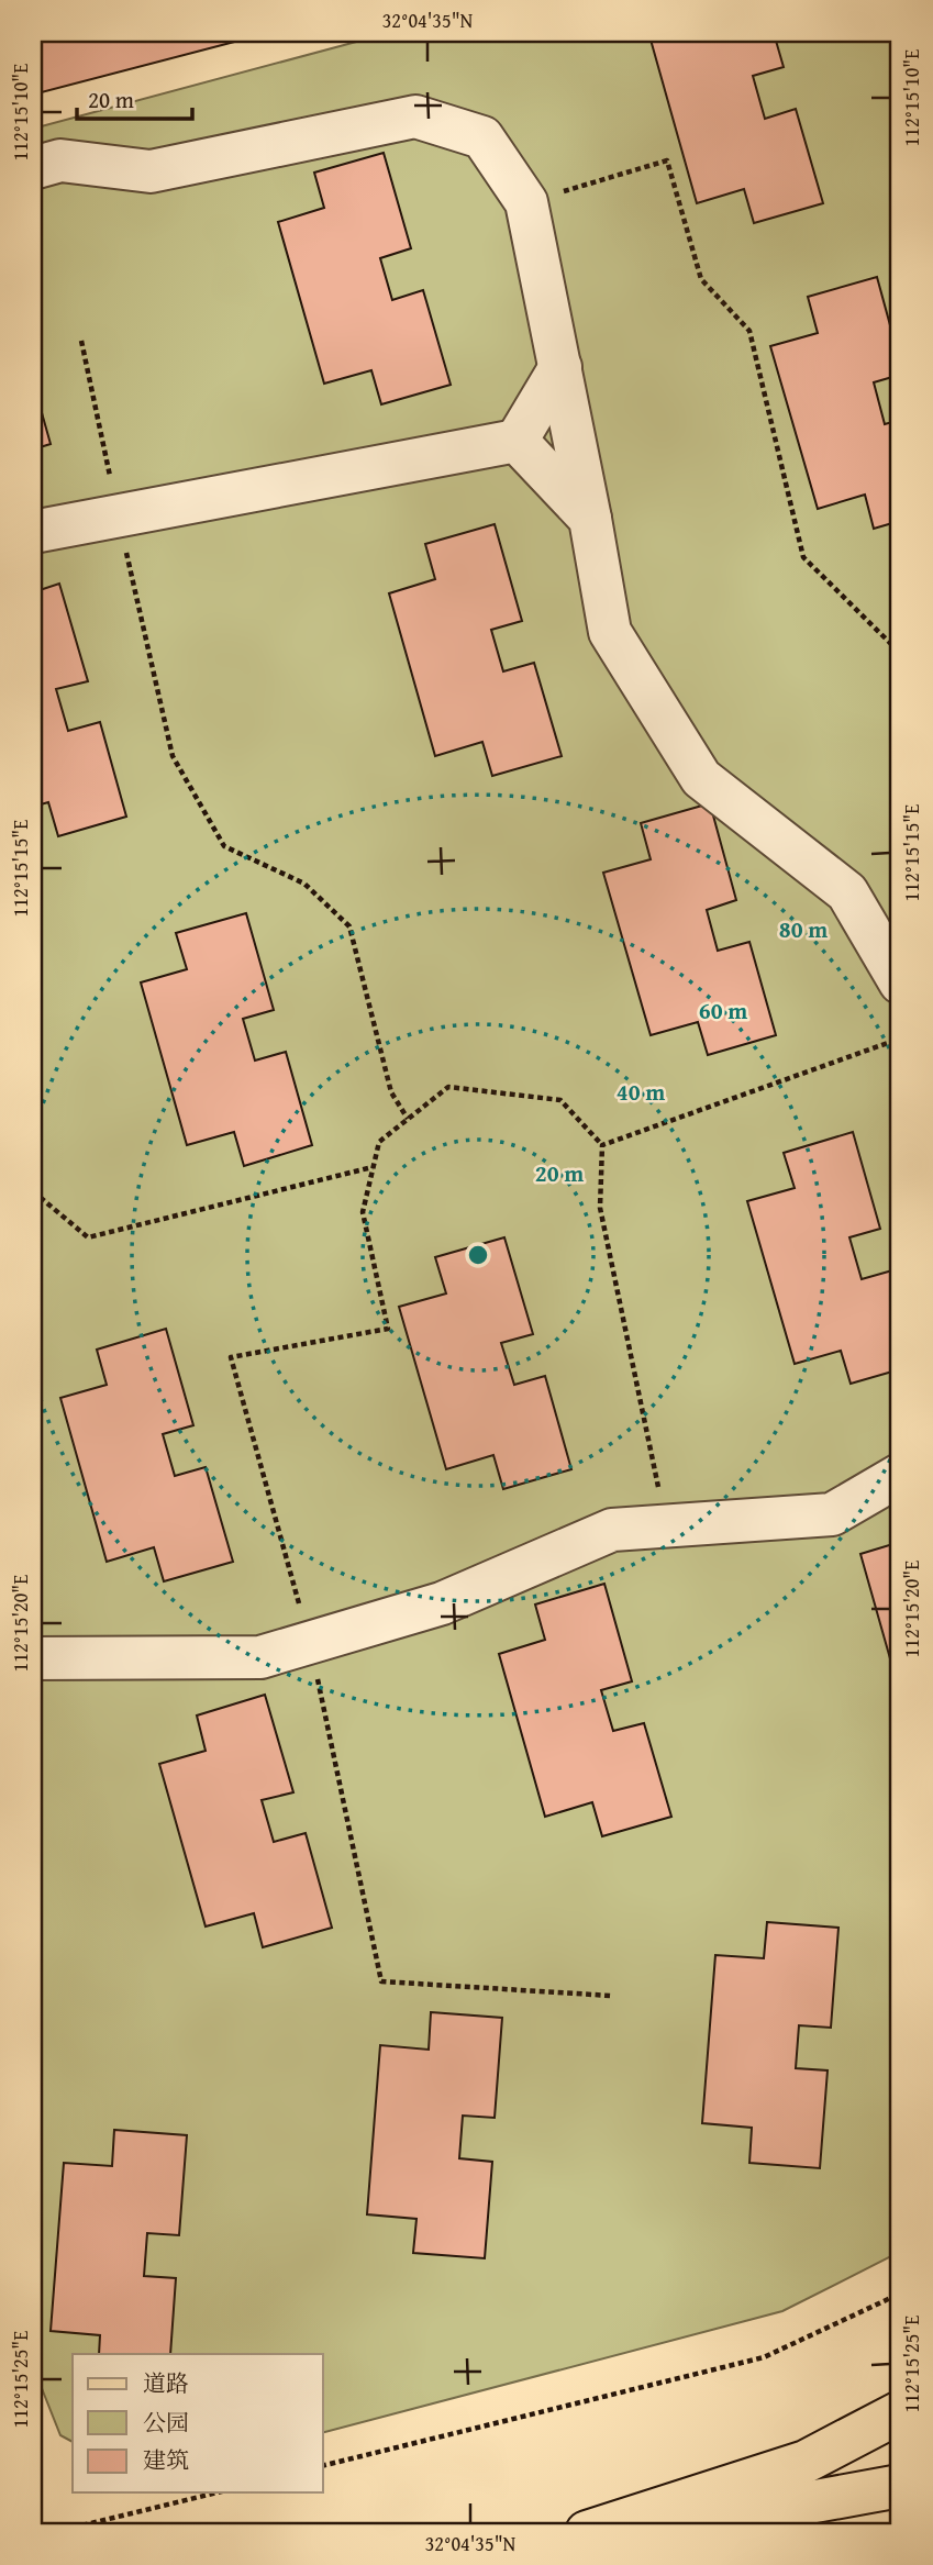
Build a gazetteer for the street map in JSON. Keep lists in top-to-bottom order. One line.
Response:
{"legend":["道路","公园","建筑"],"scale_bar":"20 m","coordinates":["32°04'35\"N","112°15'10\"E","112°15'15\"E","112°15'20\"E","112°15'25\"E"],"rings":["80 m","60 m","40 m","20 m"]}
